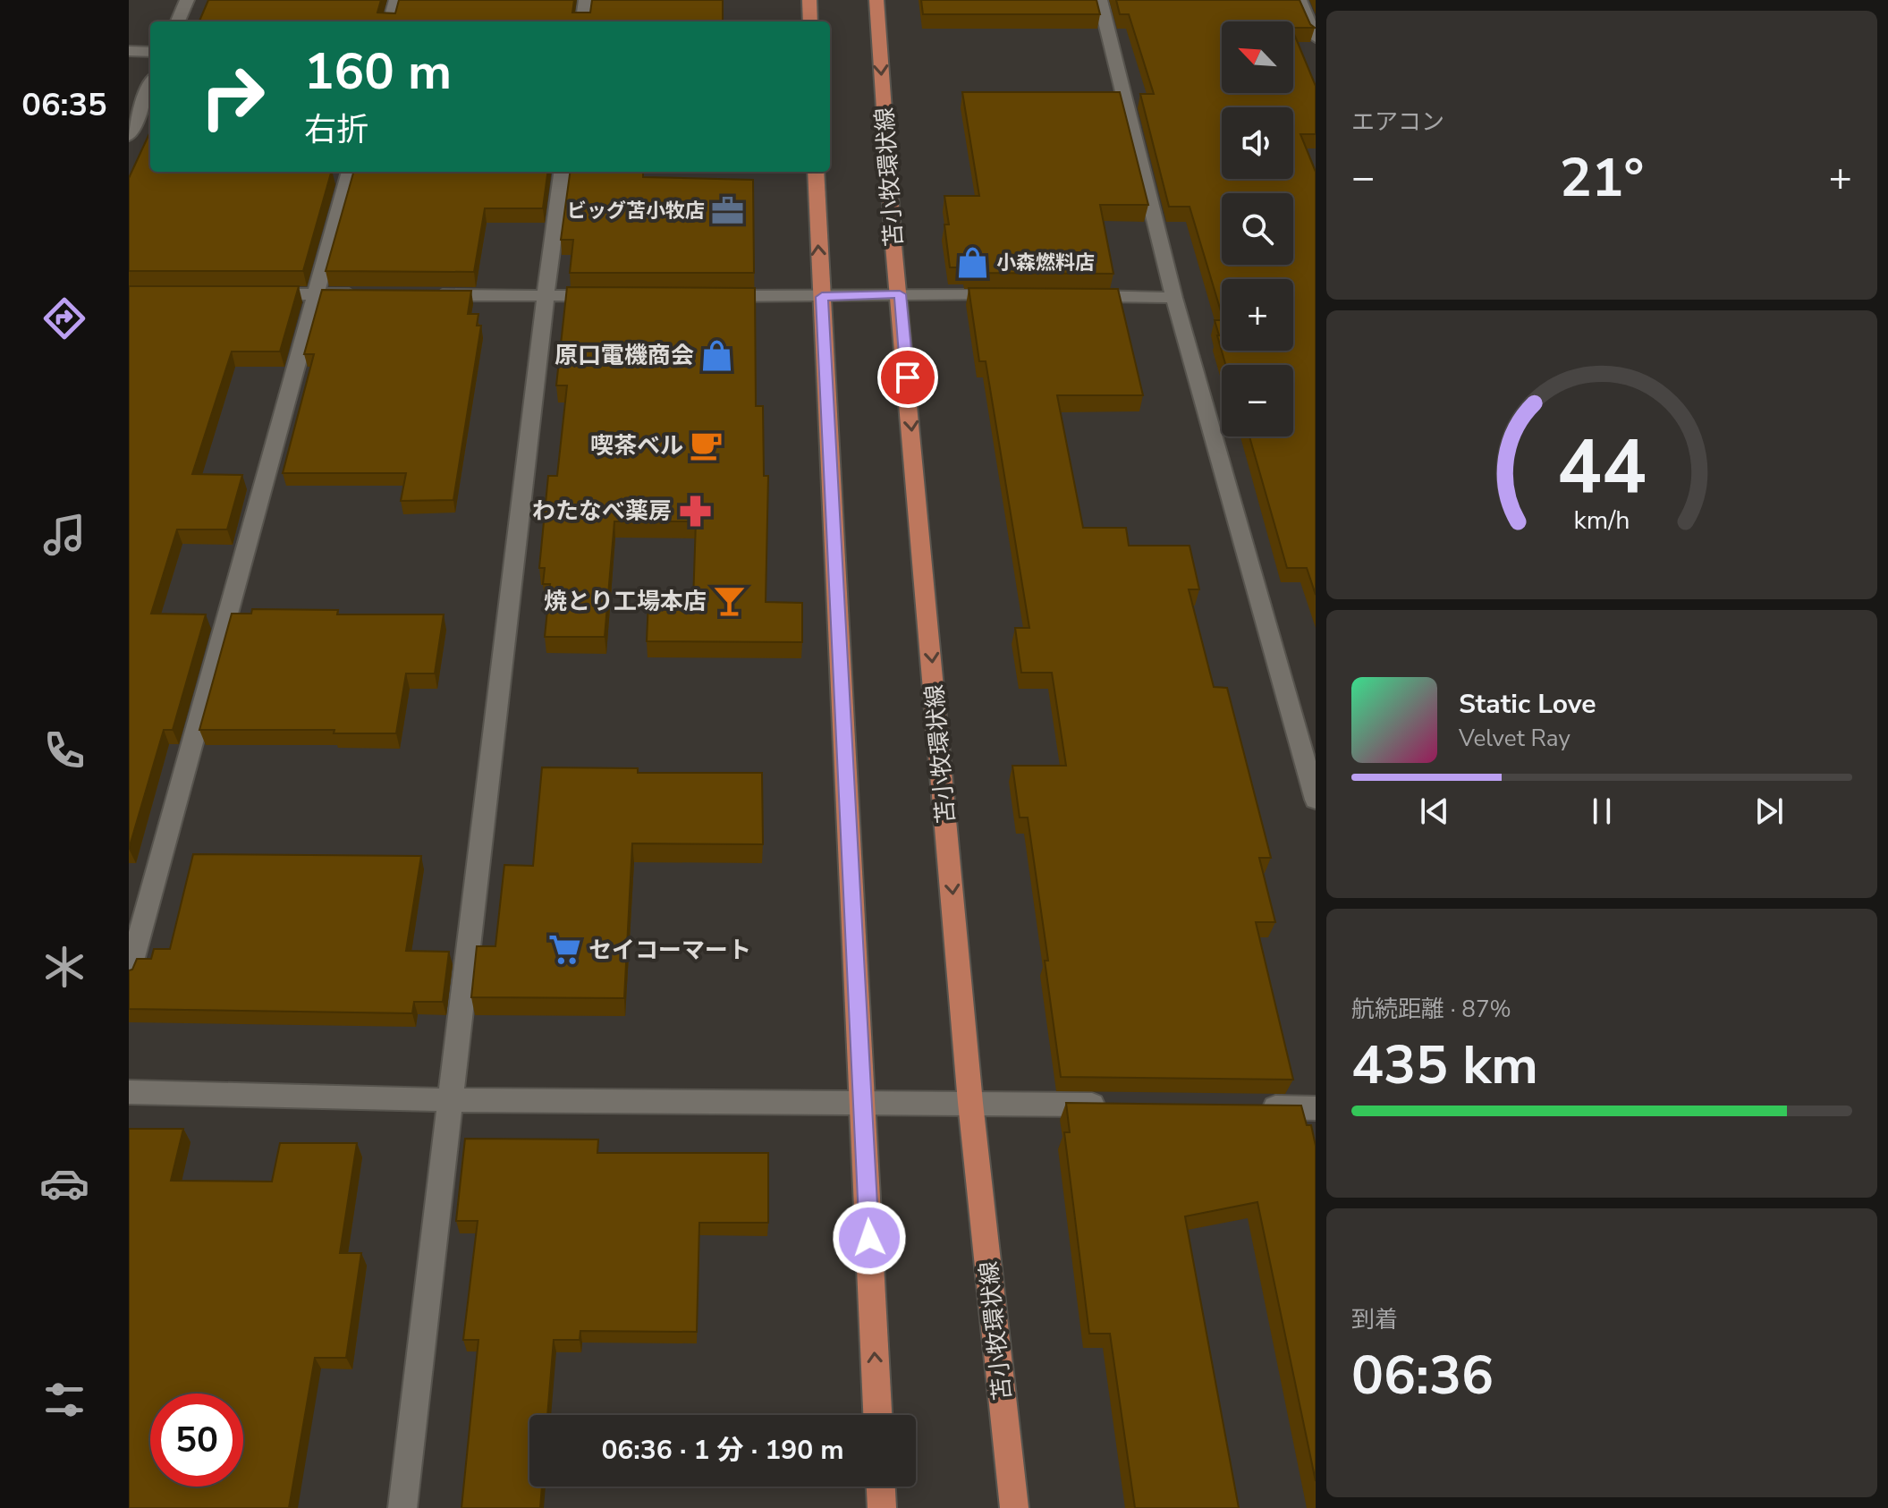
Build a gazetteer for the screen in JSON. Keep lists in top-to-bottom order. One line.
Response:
{"streets":{"main road":["苫小牧環状線"]},"places":{"office":["ビッグ苫小牧店"],"shop":["小森燃料店","原口電機商会"],"cafe":["喫茶ベル"],"pharmacy":["わたなべ薬房"],"bar":["焼とり工場本店"],"supermarket":["セイコーマート"]},"north":"top left","page":{"tabs":"06:35","tile":["エアコン",["航続距離 · 87%","435 km"],["到着","06:36"]],"map_buttons":["+","−"],"turn":["160 m","右折"],"heat":["−","21°","+"],"song":["Static Love","Velvet Ray"],"limit":"50","trip":"06:36 · 1 分 · 190 m","gauge":["44","km/h"]}}
